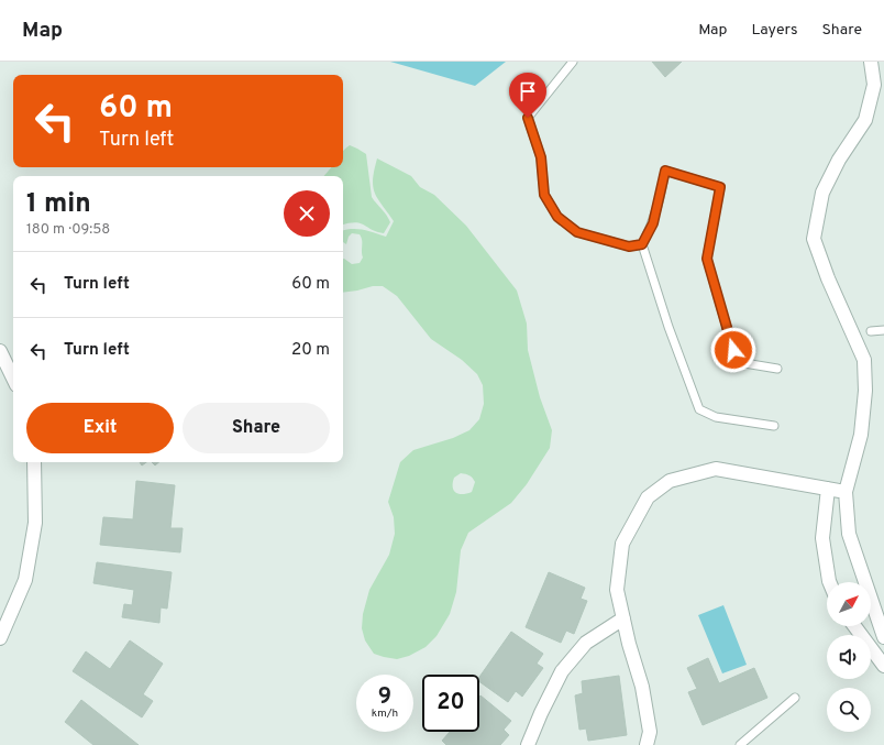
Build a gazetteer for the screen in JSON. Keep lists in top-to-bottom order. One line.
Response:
{"north":"top right","page":{"header":"Map","nav":["Map","Layers","Share"],"turn":["60 m","Turn left"],"heading":["1 min","180 m · 09:58"],"list":[{"name":"Turn left","value":"60 m"},{"name":"Turn left","value":"20 m"}],"buttons":["Exit","Share"],"speed":"9 km/h","limit":"20"}}
